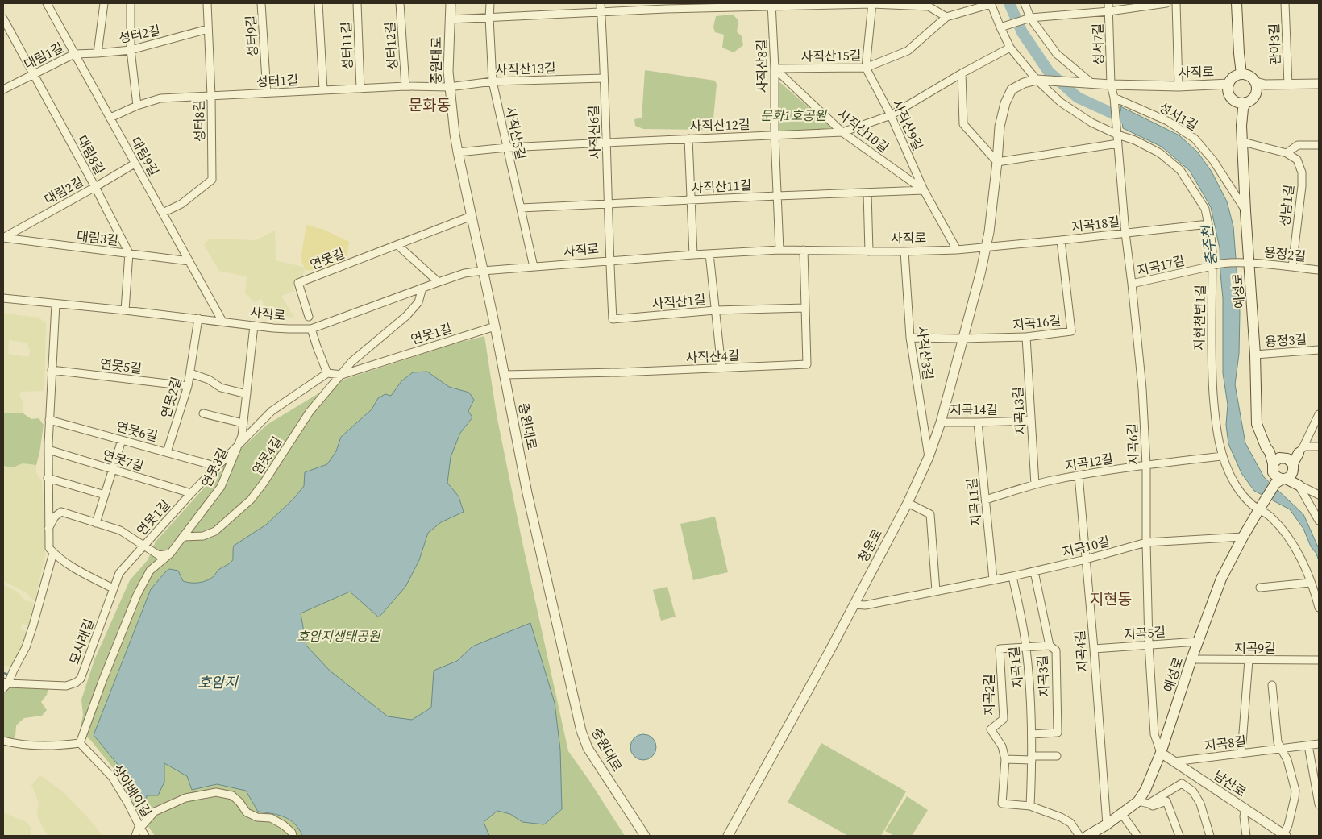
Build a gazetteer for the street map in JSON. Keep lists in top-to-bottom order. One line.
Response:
{"streets":{"main road":["예성로"],"street":["성터2길","성터9길","성서7길","관아3길","성터11길","성터12길","대림1길","사직산15길","중원대로","사직산8길","사직산13길","사직로","성터1길","성서1길","성터8길","사직산12길","사직산9길","사직산10길","사직산6길","사직산5길","대림8길","대림9길","사직산11길","대림2길","성남1길","지곡18길","대림3길","용정2길","연못길","지곡17길","사직산1길","지현천변1길","지곡16길","연못1길","용정3길","사직산3길","사직산4길","연못5길","연못2길","지곡14길","지곡13길","연못6길","지곡6길","연못4길","연못7길","지곡12길","연못3길","지곡11길","청운로","지곡10길","지곡5길","모시래길","지곡9길","지곡4길","지곡1길","지곡3길","지곡2길","지곡8길","남산로","상아배이길"]},"crossings":[["성터2길","대림1길"],["성터2길","성터8길"],["성터2길","대림9길"],["성터9길","성터1길"],["성서7길","사직로"],["성서7길","성서1길"],["성서7길","지곡6길"],["성터11길","성터1길"],["성터12길","성터1길"],["대림1길","대림8길"],["대림1길","대림9길"],["사직산15길","사직산8길"],["사직산15길","사직산9길"],["사직산15길","사직산10길"],["사직산15길","지현천변1길"],["중원대로","사직산13길"],["중원대로","사직로"],["중원대로","성터1길"],["중원대로","사직산12길"],["중원대로","연못길"],["중원대로","연못1길"],["중원대로","사직산4길"],["사직산8길","사직로"],["사직산8길","사직산12길"],["사직산8길","사직산10길"],["사직산8길","사직산11길"],["사직산13길","성터1길"],["사직산13길","사직산6길"],["사직산13길","사직산5길"],["사직로","사직산9길"],["사직로","사직산6길"],["사직로","사직산5길"],["사직로","대림9길"],["사직로","지곡18길"],["사직로","예성로"],["사직로","사직산1길"],["사직로","지현천변1길"],["사직로","사직산3길"],["사직로","사직산4길"],["사직로","연못2길"],["사직로","연못4길"],["사직로","연못3길"],["사직로","청운로"],["성터1길","성터8길"],["성터1길","대림9길"],["성서1길","예성로"],["성서1길","지곡6길"],["성터8길","대림9길"],["사직산12길","사직산9길"],["사직산12길","사직산10길"],["사직산12길","사직산6길"],["사직산12길","사직산5길"],["사직산12길","지현천변1길"],["사직산9길","사직산10길"],["사직산9길","사직산11길"],["사직산10길","사직산11길"],["사직산6길","사직산11길"],["사직산6길","사직산1길"],["사직산5길","사직산11길"],["대림8길","대림2길"],["대림8길","대림3길"],["대림9길","대림2길"],["대림9길","대림3길"],["대림2길","대림3길"],["성남1길","용정2길"],["지곡18길","지현천변1길"],["지곡18길","지곡16길"],["지곡18길","지곡6길"],["지곡18길","청운로"],["용정2길","지곡17길"],["용정2길","예성로"],["용정2길","지현천변1길"],["지곡17길","지현천변1길"],["지곡17길","지곡6길"],["예성로","지현천변1길"],["예성로","용정3길"],["예성로","지곡6길"],["예성로","지곡10길"],["예성로","지곡5길"],["예성로","지곡9길"],["예성로","지곡4길"],["예성로","남산로"],["사직산1길","사직산4길"],["지현천변1길","지곡6길"],["지현천변1길","지곡12길"],["지곡16길","사직산3길"],["지곡16길","지곡13길"],["지곡16길","청운로"],["연못1길","연못6길"],["연못1길","연못4길"],["연못1길","연못7길"],["연못1길","연못3길"],["연못1길","모시래길"],["사직산3길","청운로"],["연못5길","연못2길"],["연못2길","연못6길"],["연못2길","연못3길"],["지곡14길","지곡13길"],["지곡14길","지곡11길"],["지곡14길","청운로"],["지곡13길","지곡12길"],["지곡6길","지곡12길"],["지곡6길","지곡10길"],["지곡6길","지곡5길"],["지곡6길","남산로"],["연못4길","연못3길"],["지곡12길","지곡11길"],["지곡12길","지곡4길"],["지곡11길","지곡10길"],["청운로","지곡10길"],["지곡10길","지곡4길"],["지곡10길","지곡1길"],["지곡10길","지곡3길"],["지곡5길","지곡4길"],["지곡1길","지곡3길"],["지곡1길","지곡2길"],["지곡8길","남산로"]],"districts":["문화동","지현동"],"water":["충주천","호암지"],"parks":["문화1호공원","호암지생태공원"]}
